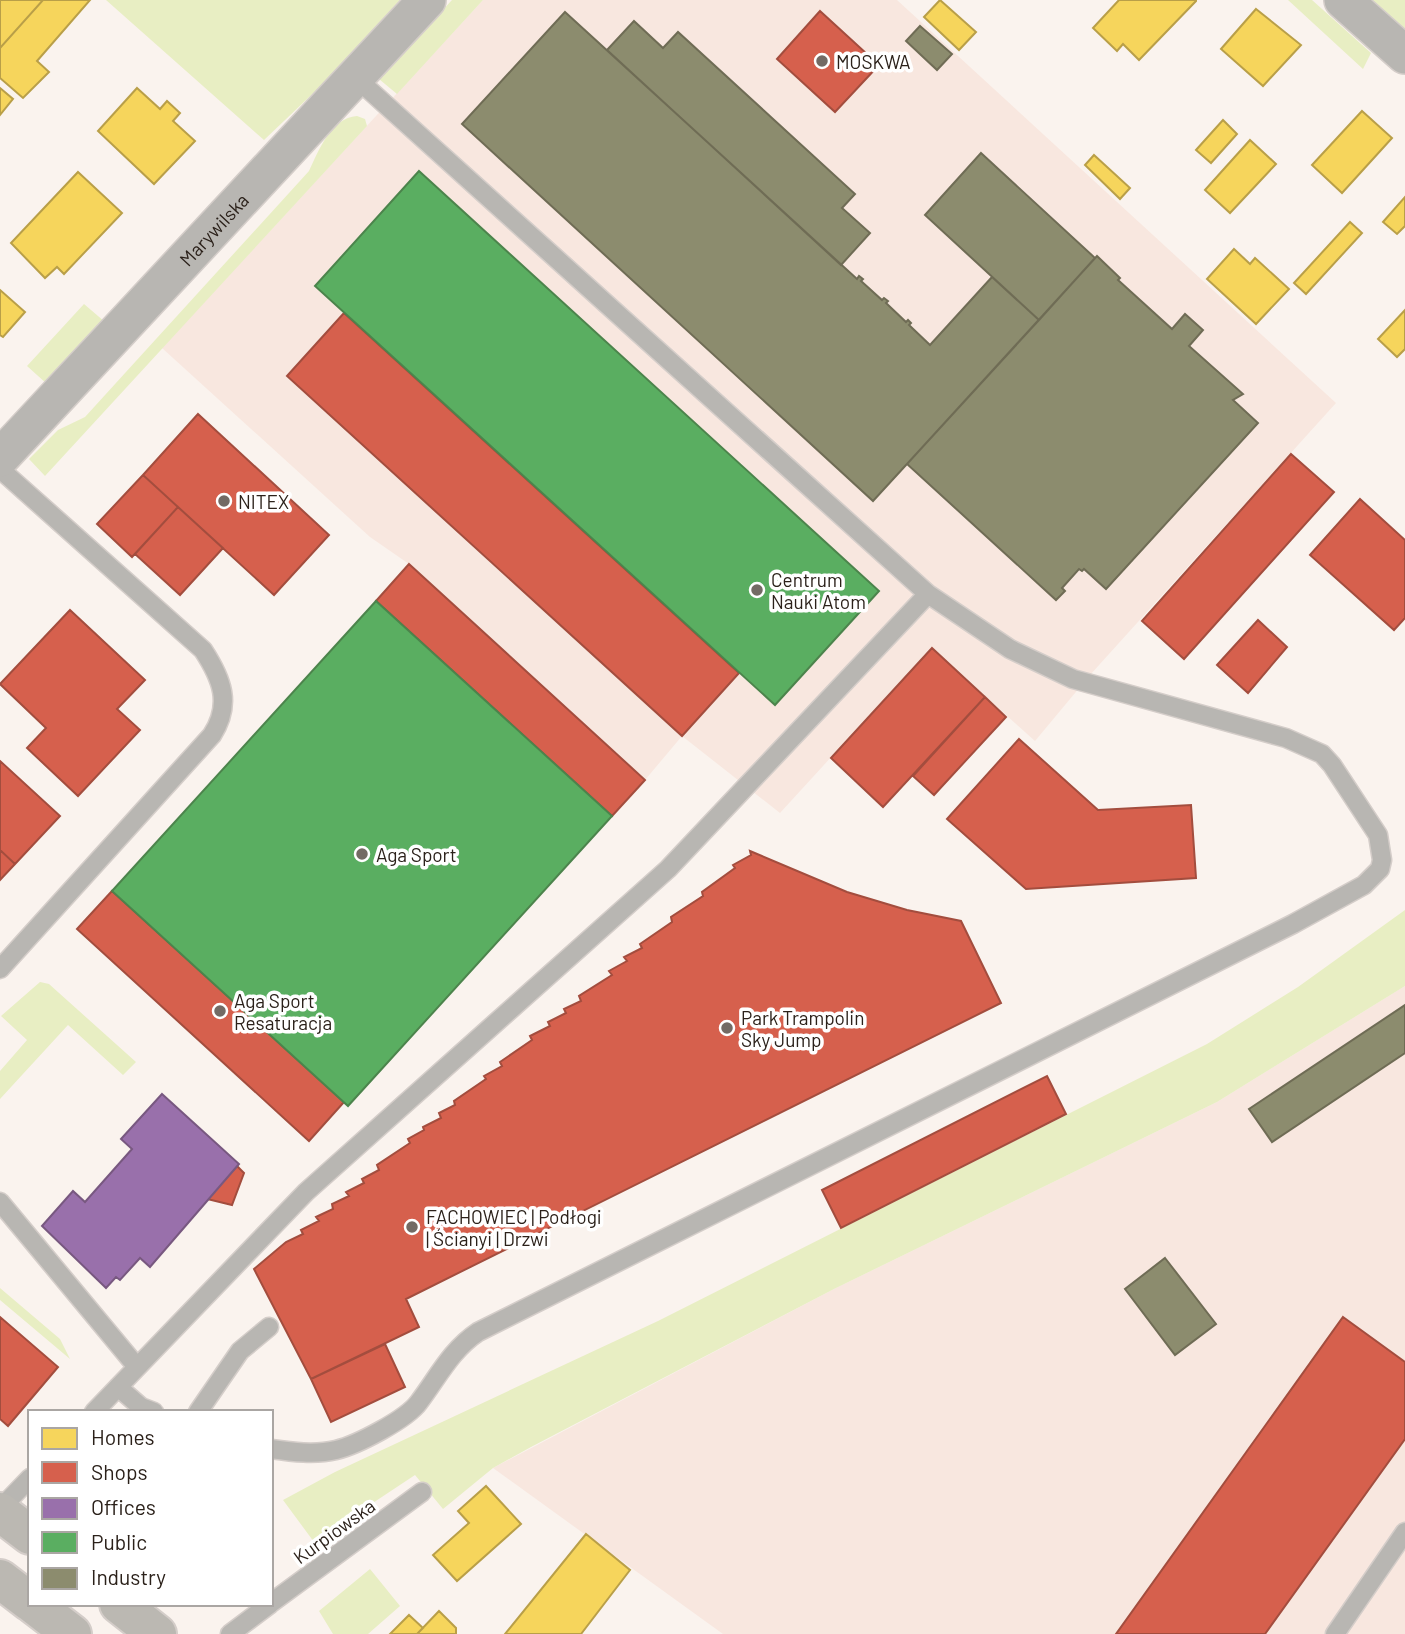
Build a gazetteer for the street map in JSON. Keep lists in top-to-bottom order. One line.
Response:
{"streets":{"street":["Marywilska"],"lane":["Kurpiowska"]},"places":["MOSKWA","NITEX","Centrum Nauki Atom","Aga Sport","Aga Sport Resaturacja","Park Trampolin Sky Jump","FACHOWIEC | Podłogi | Ścianyi | Drzwi"],"legend":["Homes","Shops","Offices","Public","Industry"]}
